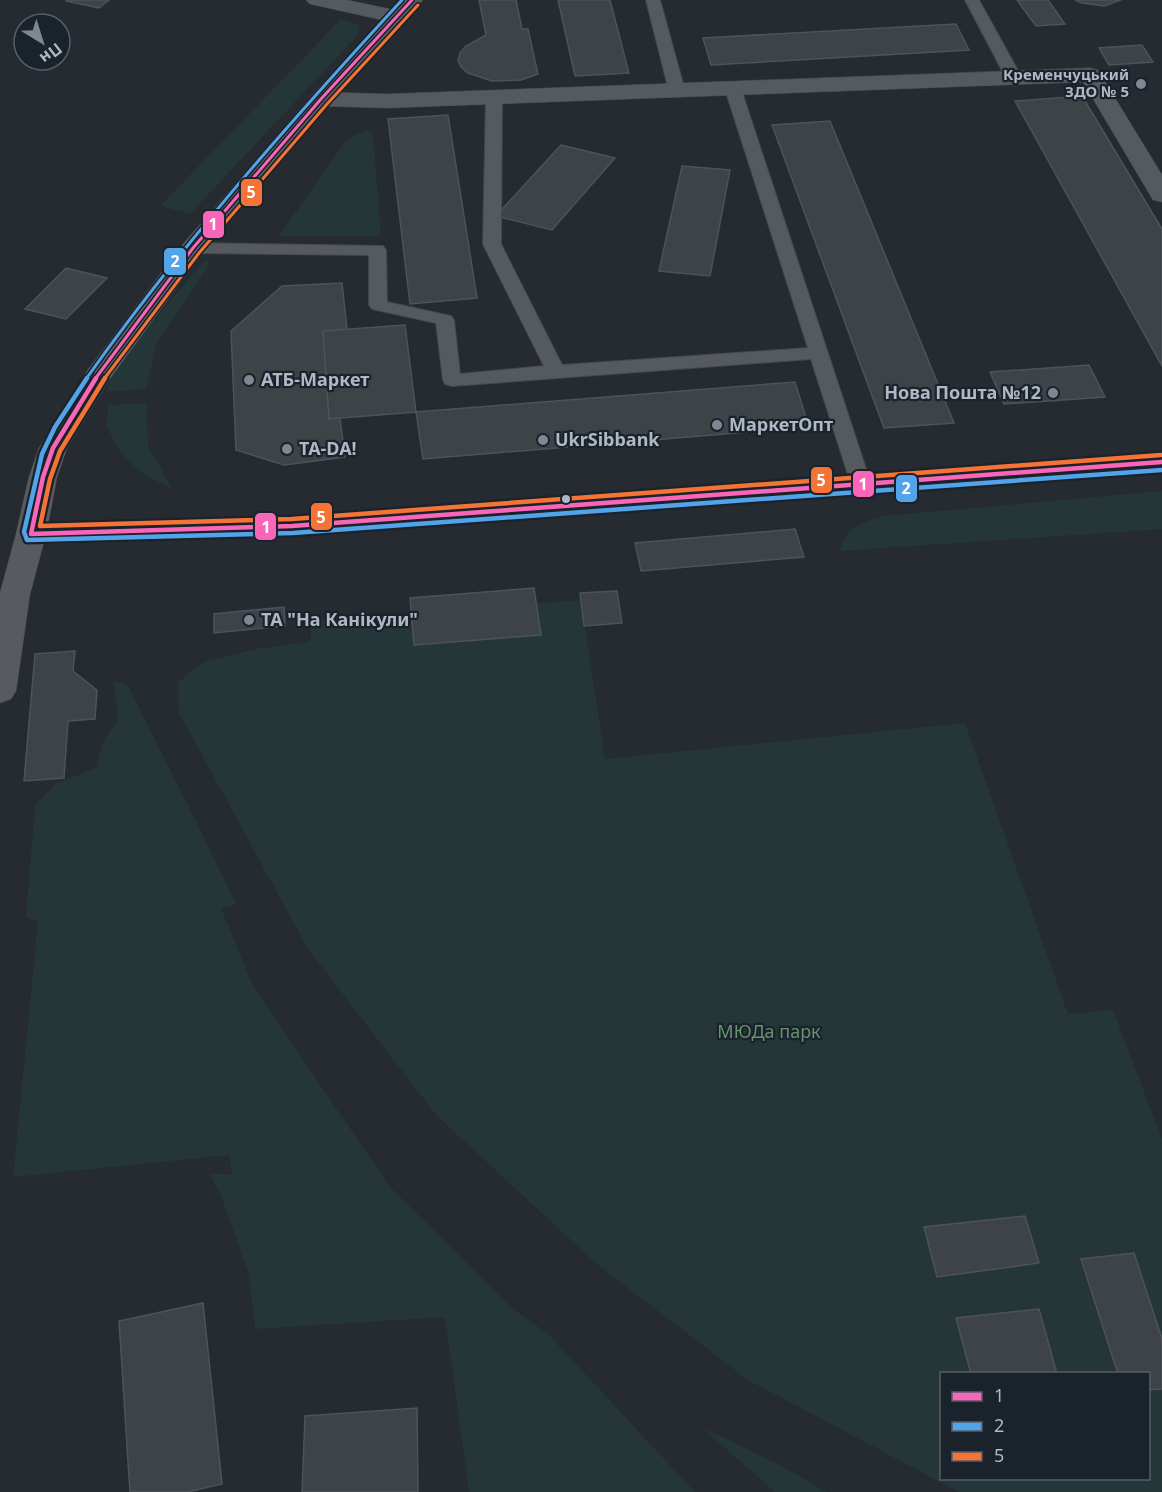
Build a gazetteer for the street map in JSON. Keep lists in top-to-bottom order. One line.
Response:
{"parks":["МЮДа парк"],"places":["Кременчуцький ЗДО № 5","АТБ-Маркет","Нова Пошта №12","МаркетОпт","UkrSibbank","TA-DA!","ТА \"На Канікули\""],"lines":["transit line 1","transit line 2","transit line 5"],"legend":["1","2","5"],"north":"bottom right"}
